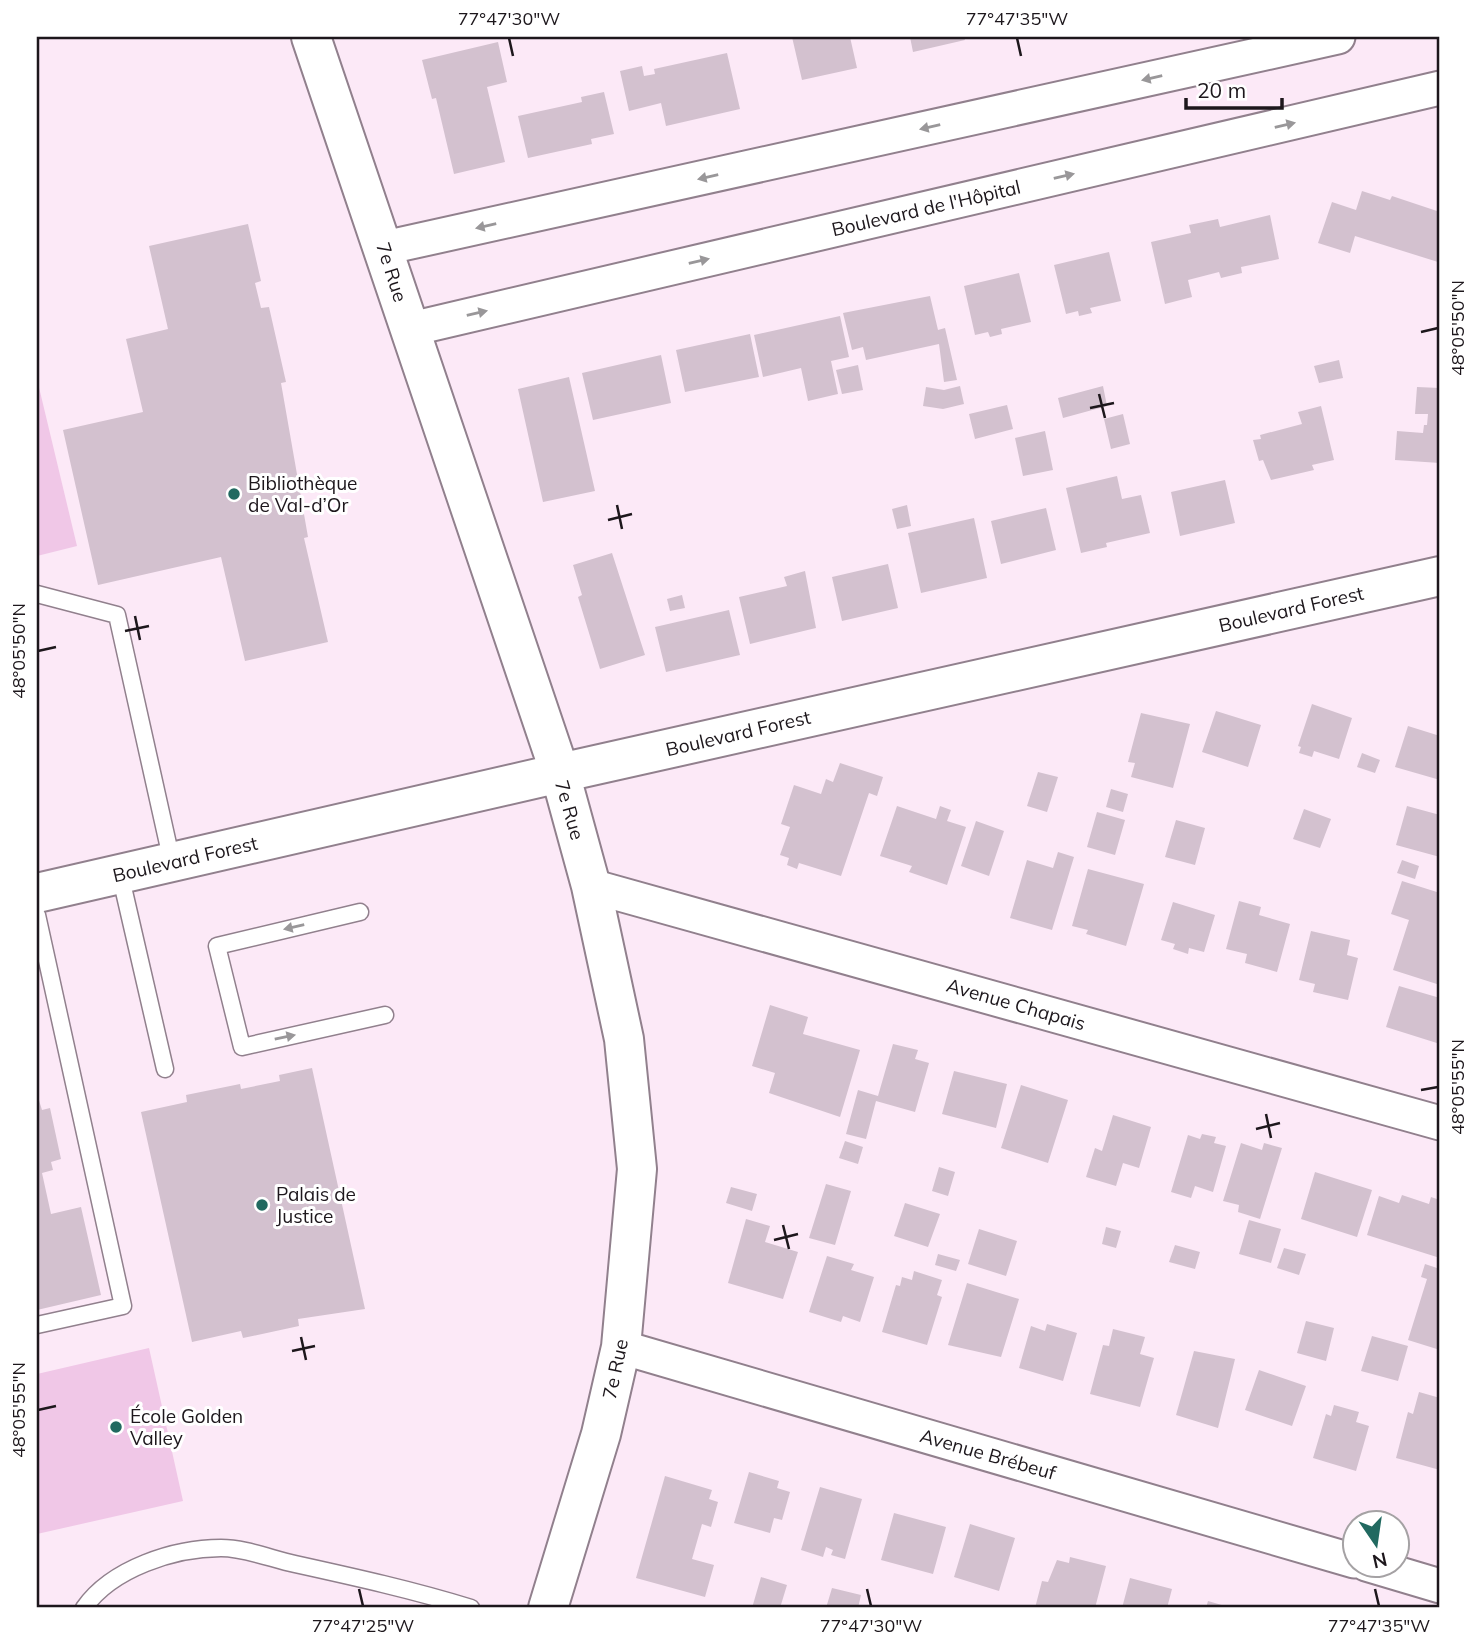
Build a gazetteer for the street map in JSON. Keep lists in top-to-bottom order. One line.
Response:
{"streets":{"street":["Boulevard de l'Hôpital","7e Rue","Boulevard Forest","Avenue Chapais","Avenue Brébeuf"]},"crossings":[["Boulevard de l'Hôpital","7e Rue"],["7e Rue","Boulevard Forest"],["7e Rue","Avenue Chapais"],["7e Rue","Avenue Brébeuf"]],"places":["Bibliothèque de Val-d’Or","Palais de Justice","École Golden Valley"],"scale_bar":"20 m","north":"bottom","coordinates":["77°47'30\"W","77°47'35\"W","48°05'50\"N","48°05'55\"N","77°47'25\"W"]}
